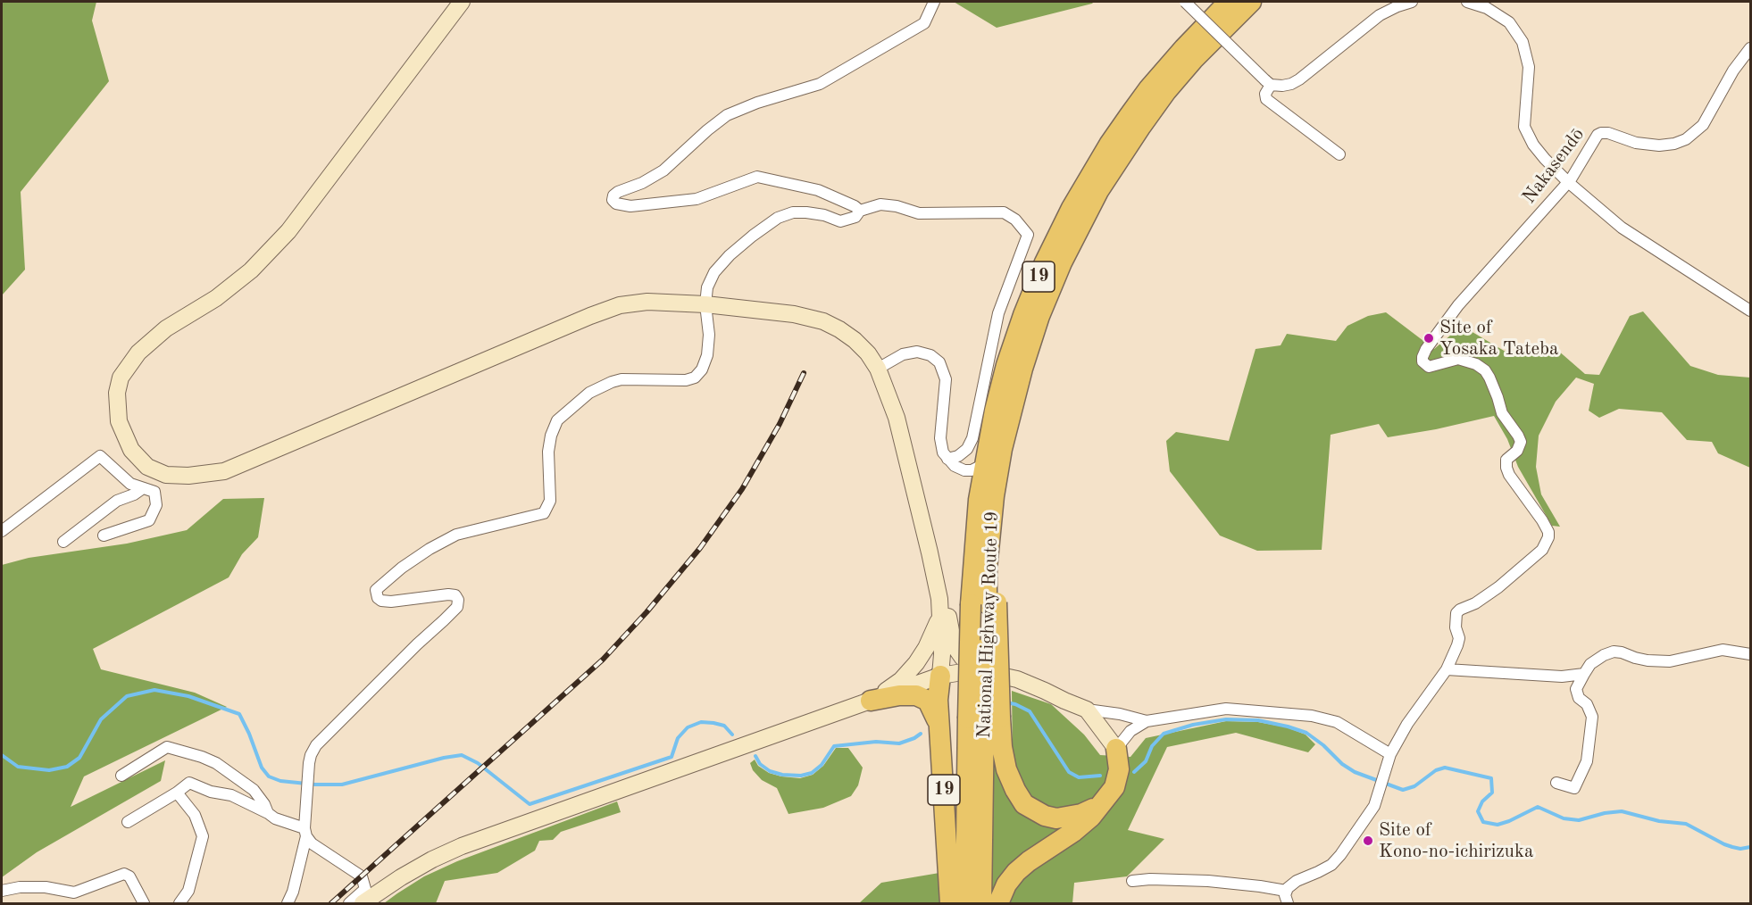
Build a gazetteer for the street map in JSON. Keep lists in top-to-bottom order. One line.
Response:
{"streets":{"highway":["19","National Highway Route 19"],"street":["Nakasendō"]},"crossings":[["19","National Highway Route 19"]],"places":["Site of Yosaka Tateba","Site of Kono-no-ichirizuka"]}
